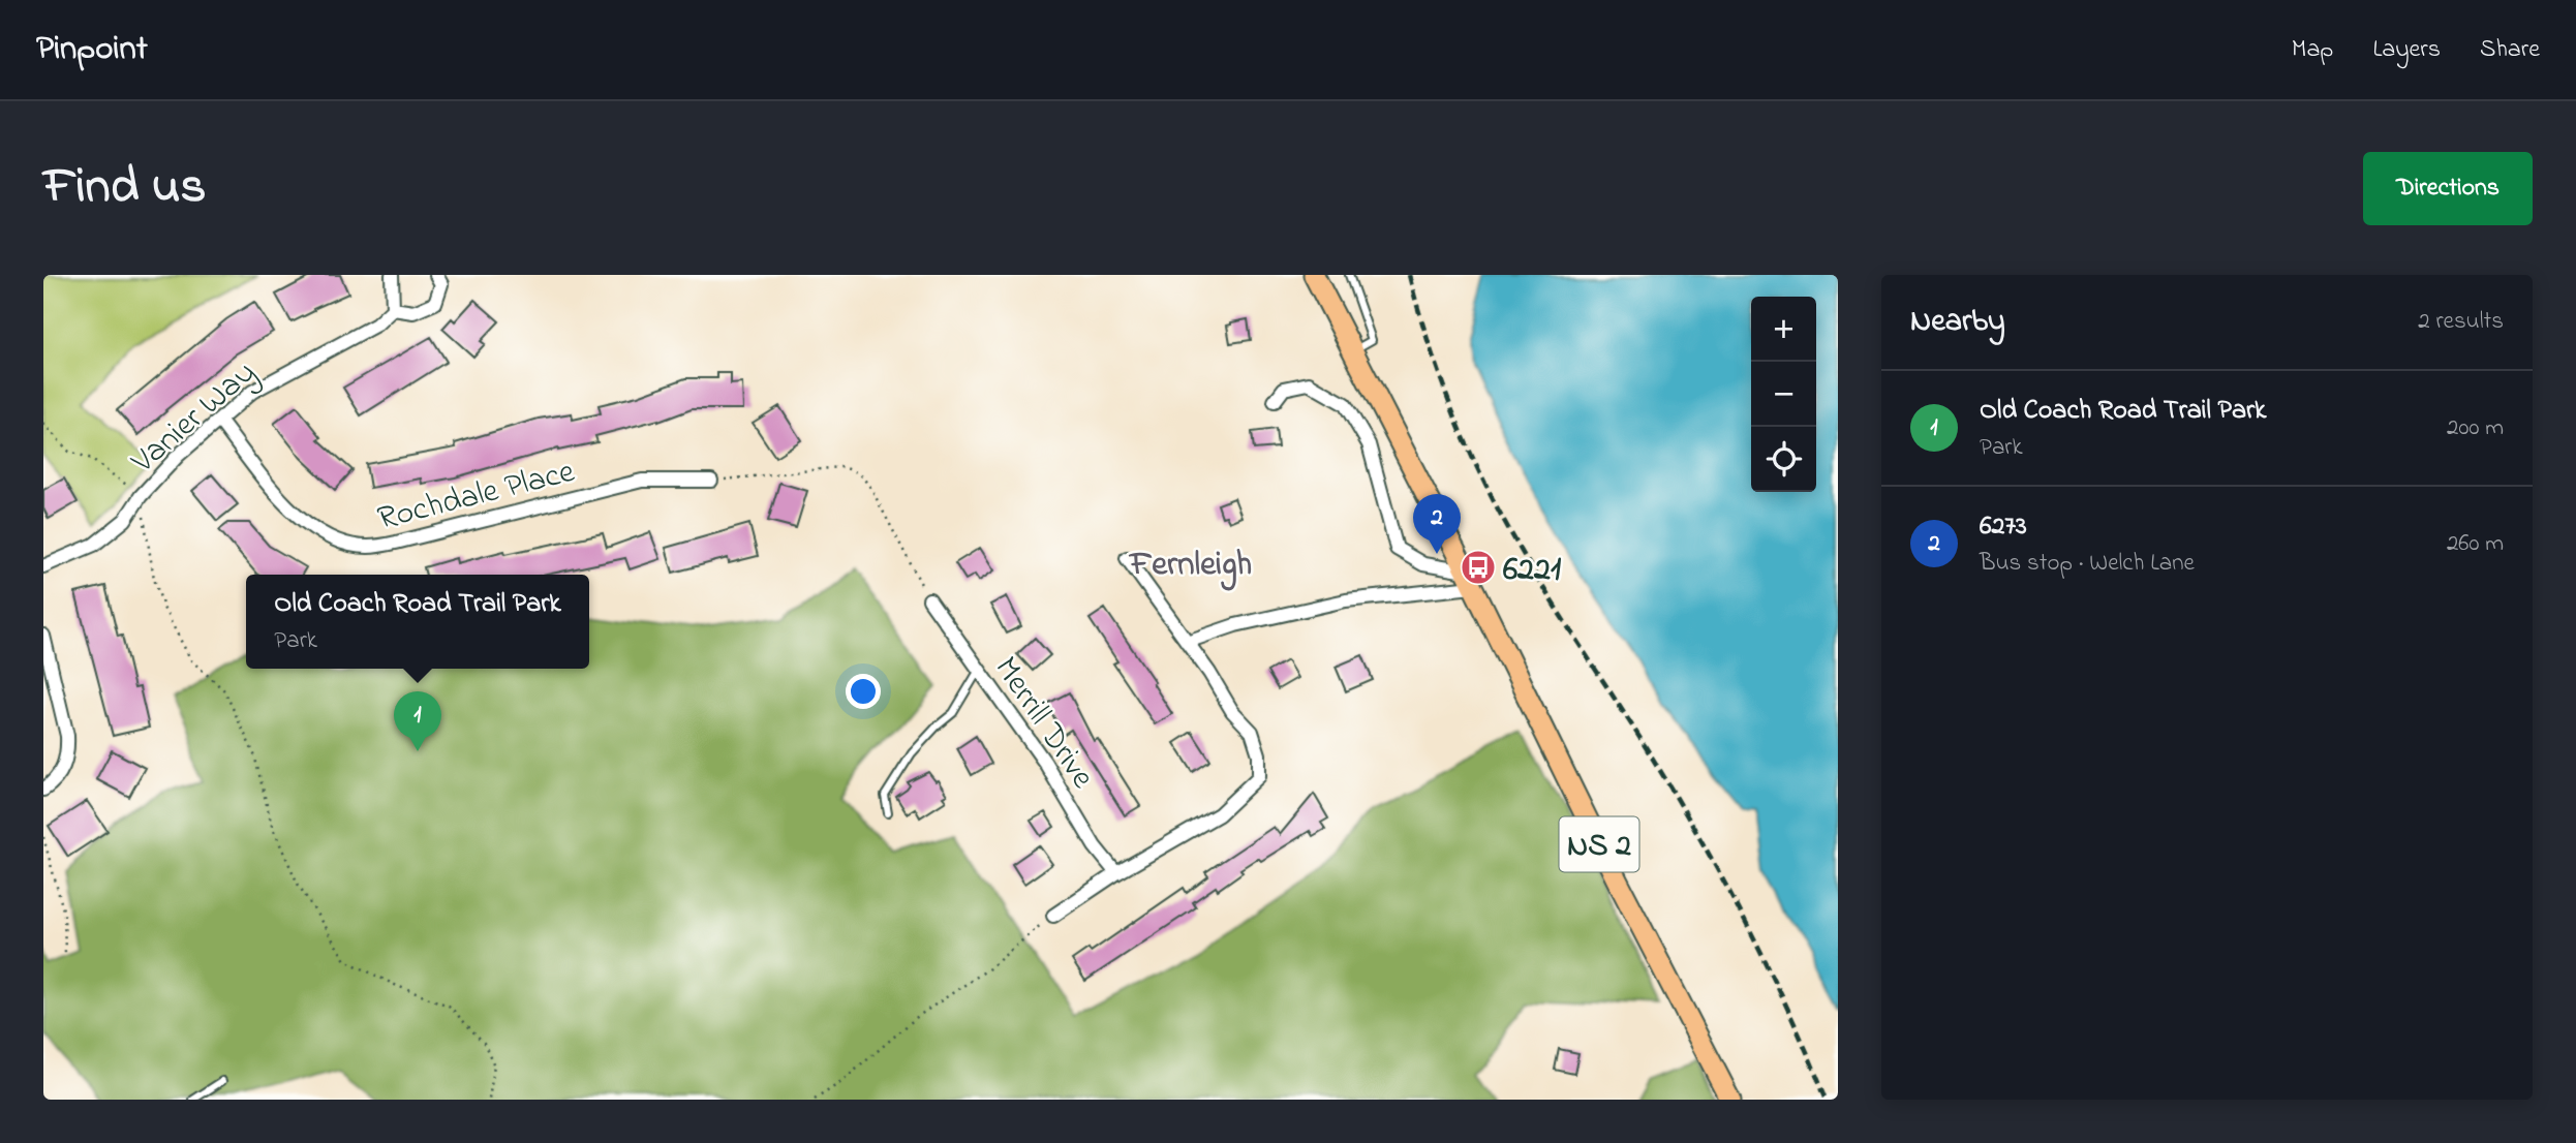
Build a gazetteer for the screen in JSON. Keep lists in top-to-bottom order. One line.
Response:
{"streets":{"main road":["NS 2"],"street":["Vanier Way","Rochdale Place","Merrill Drive"]},"crossings":[["Vanier Way","Rochdale Place"]],"districts":["Fernleigh"],"places":{"bus stop":["6221"]},"page":{"header":"Pinpoint","nav":["Map","Layers","Share"],"title":"Find us","buttons":"Directions","heading":["Nearby","2 results"],"map_buttons":["+","−"],"list":[{"mark":"1","name":"Old Coach Road Trail Park","note":"Park","value":"200 m"},{"mark":"2","name":"6273","note":"Bus stop · Welch Lane","value":"260 m"}],"pins":["2","1"],"popup":["Old Coach Road Trail Park","Park"]}}
